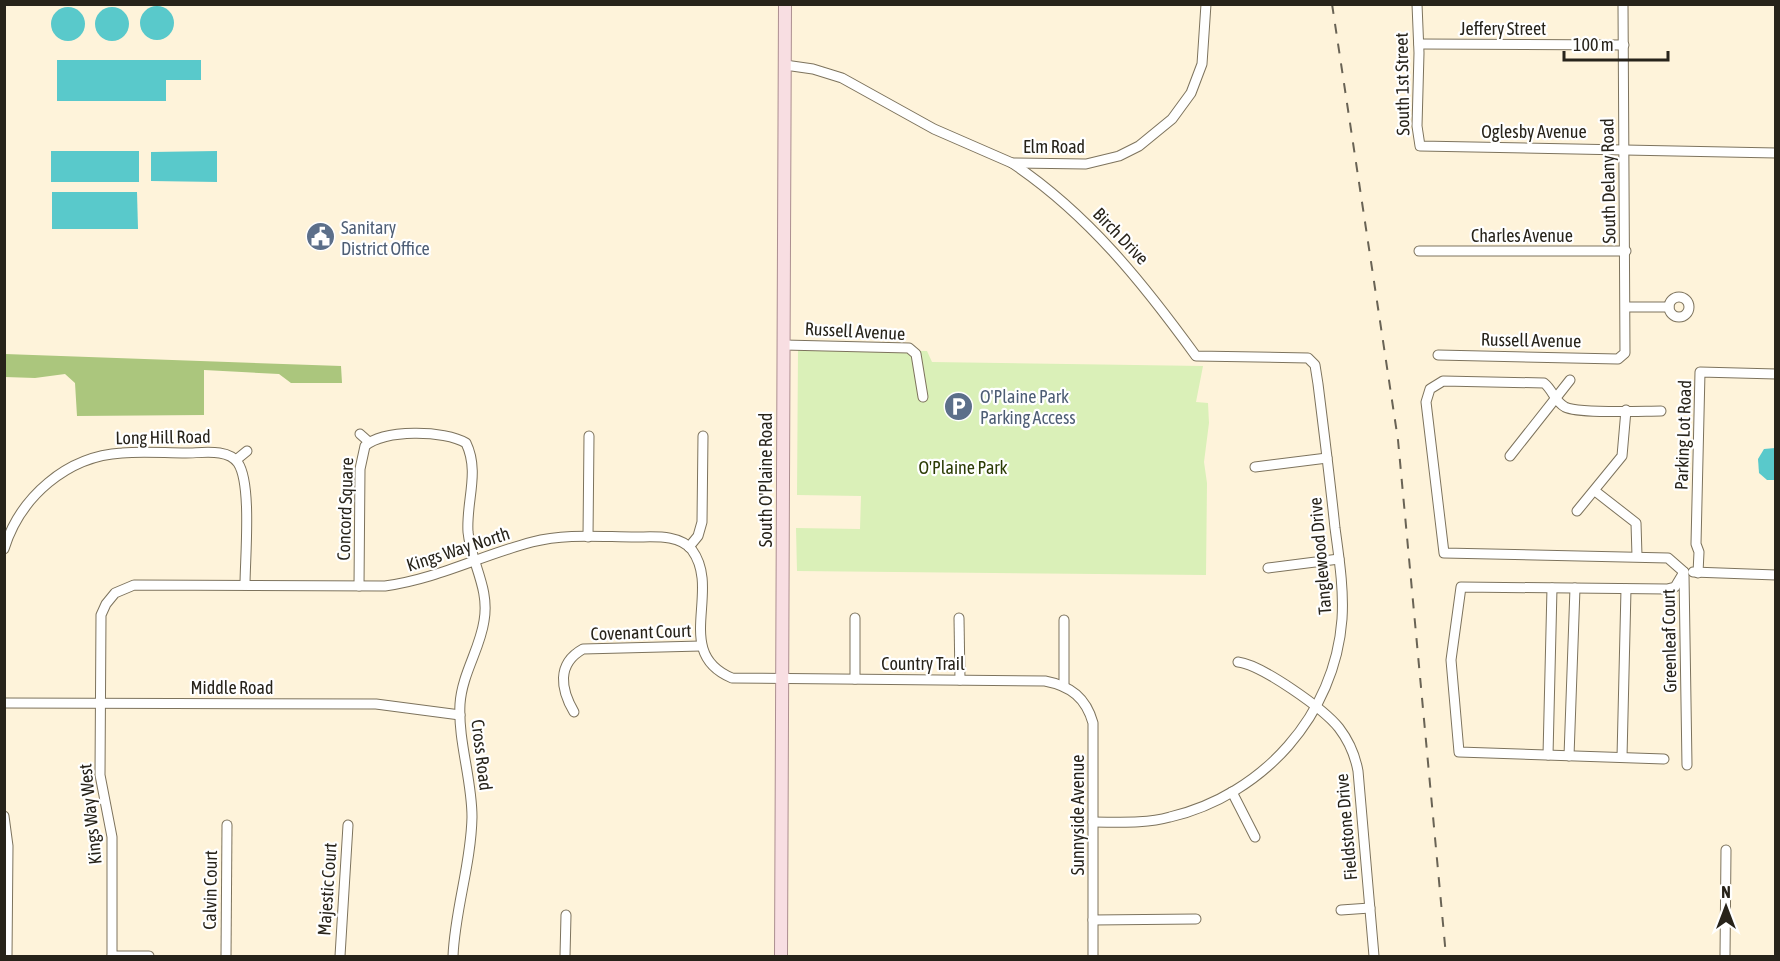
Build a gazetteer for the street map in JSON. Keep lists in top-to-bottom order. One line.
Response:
{"streets":{"main road":["South O'Plaine Road"],"street":["Jeffery Street","South 1st Street","Oglesby Avenue","Elm Road","South Delany Road","Charles Avenue","Birch Drive","Russell Avenue","Parking Lot Road","Long Hill Road","Concord Square","Kings Way North","Tanglewood Drive","Covenant Court","Greenleaf Court","Country Trail","Middle Road","Cross Road","Kings Way West","Sunnyside Avenue","Fieldstone Drive","Majestic Court","Calvin Court"]},"crossings":[["Jeffery Street","South 1st Street"],["Jeffery Street","South Delany Road"],["South 1st Street","Oglesby Avenue"],["Oglesby Avenue","South Delany Road"],["Elm Road","Birch Drive"],["Elm Road","South O'Plaine Road"],["South Delany Road","Charles Avenue"],["South Delany Road","Russell Avenue"],["Birch Drive","Tanglewood Drive"],["Russell Avenue","South O'Plaine Road"],["Parking Lot Road","Greenleaf Court"],["South O'Plaine Road","Country Trail"],["Concord Square","Kings Way North"],["Kings Way North","Middle Road"],["Kings Way North","Cross Road"],["Kings Way North","Kings Way West"],["Tanglewood Drive","Sunnyside Avenue"],["Tanglewood Drive","Fieldstone Drive"],["Country Trail","Sunnyside Avenue"],["Middle Road","Cross Road"],["Middle Road","Kings Way West"]],"parks":["O'Plaine Park"],"places":{"public building":["Sanitary District Office"],"parking":["O'Plaine Park Parking Access"]},"scale_bar":"100 m","north":"top"}
